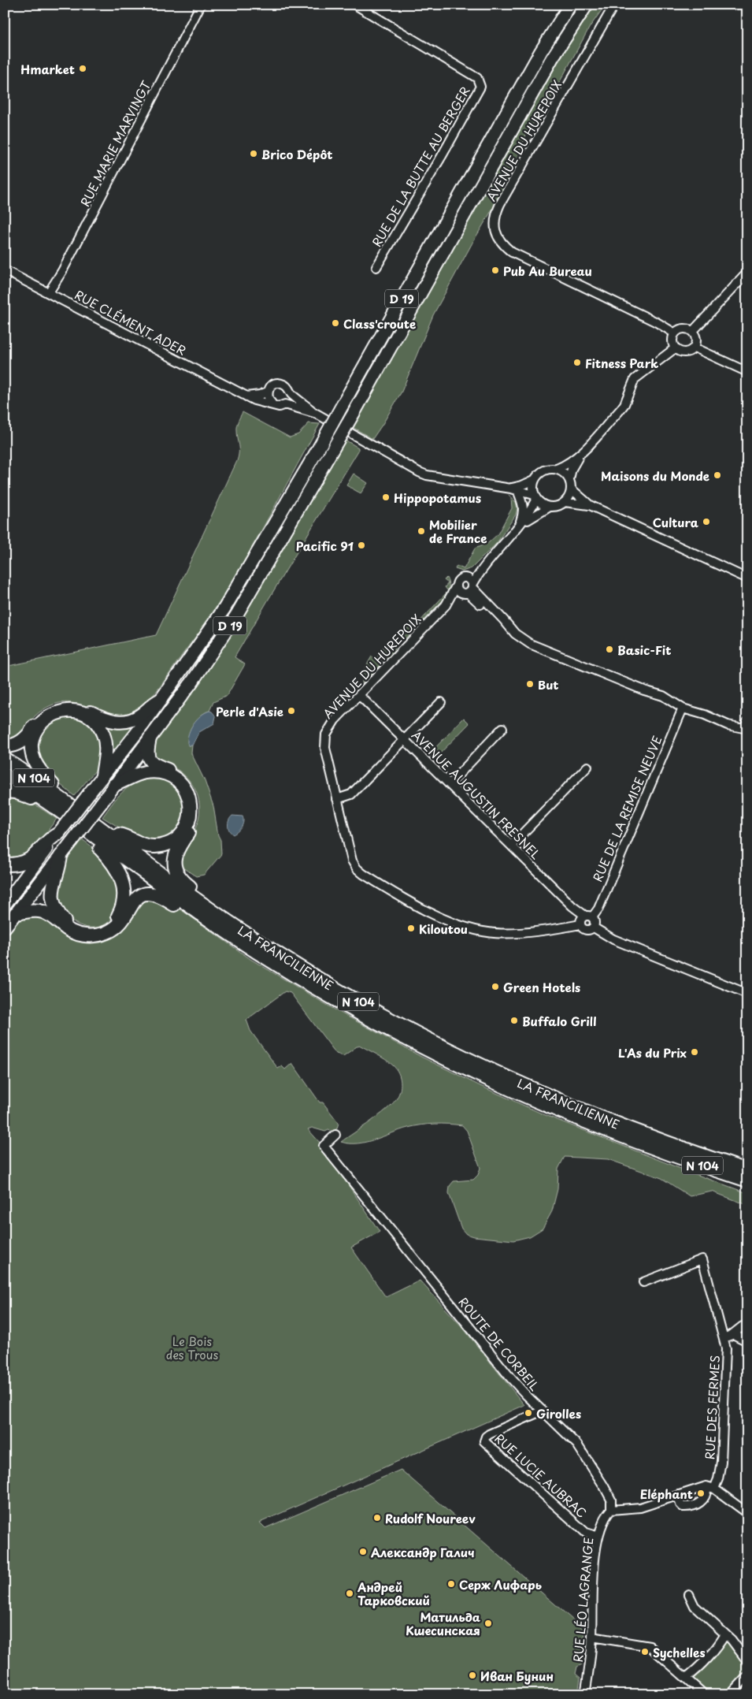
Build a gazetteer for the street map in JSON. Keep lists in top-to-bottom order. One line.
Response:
{"streets":{"highway":["N 104","LA FRANCILIENNE"],"main road":["D 19"],"street":["AVENUE DU HUREPOIX","RUE MARIE MARVINGT","RUE DE LA BUTTE AU BERGER","RUE CLÉMENT ADER","AVENUE AUGUSTIN FRESNEL","RUE DE LA REMISE NEUVE","ROUTE DE CORBEIL","RUE DES FERMES","RUE LUCIE AUBRAC","RUE LÉO LAGRANGE"]},"crossings":[["AVENUE DU HUREPOIX","RUE CLÉMENT ADER"],["AVENUE DU HUREPOIX","AVENUE AUGUSTIN FRESNEL"],["AVENUE DU HUREPOIX","RUE DE LA REMISE NEUVE"],["RUE MARIE MARVINGT","RUE CLÉMENT ADER"],["AVENUE AUGUSTIN FRESNEL","RUE DE LA REMISE NEUVE"],["ROUTE DE CORBEIL","RUE LUCIE AUBRAC"],["ROUTE DE CORBEIL","RUE LÉO LAGRANGE"],["RUE LUCIE AUBRAC","RUE LÉO LAGRANGE"]],"parks":["Le Bois des Trous"],"places":["Hmarket","Brico Dépôt","Pub Au Bureau","Class'croute","Fitness Park","Maisons du Monde","Hippopotamus","Cultura","Mobilier de France","Pacific 91","Basic-Fit","But","Perle d'Asie","Kiloutou","Green Hotels","Buffalo Grill","L'As du Prix","Girolles","Eléphant","Rudolf Noureev","Александр Галич","Серж Лифарь","Андрей Тарковский","Матильда Кшесинская","Sychelles","Иван Бунин"]}
